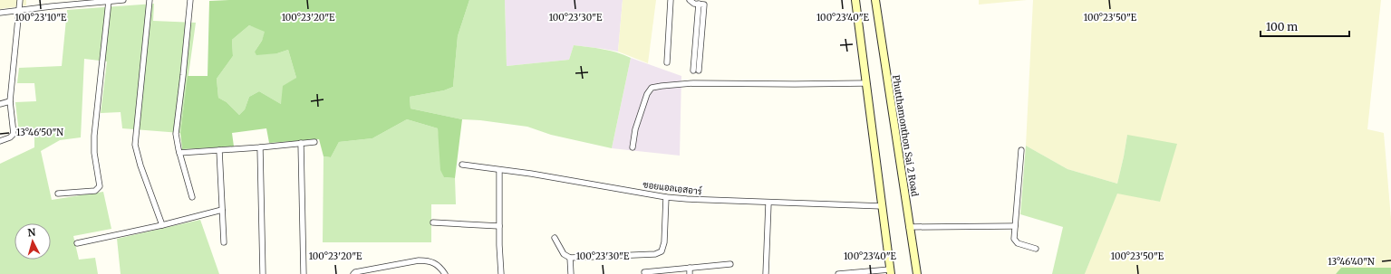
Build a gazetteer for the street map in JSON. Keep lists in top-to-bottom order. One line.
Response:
{"streets":{"main road":["Phutthamonthon Sai 2 Road"],"street":["ซอยแอลเอสอาร์"]},"scale_bar":"100 m","north":"top","coordinates":["100°23'10\"E","100°23'20\"E","100°23'30\"E","100°23'40\"E","100°23'50\"E","13°46'50\"N","13°46'40\"N"]}
